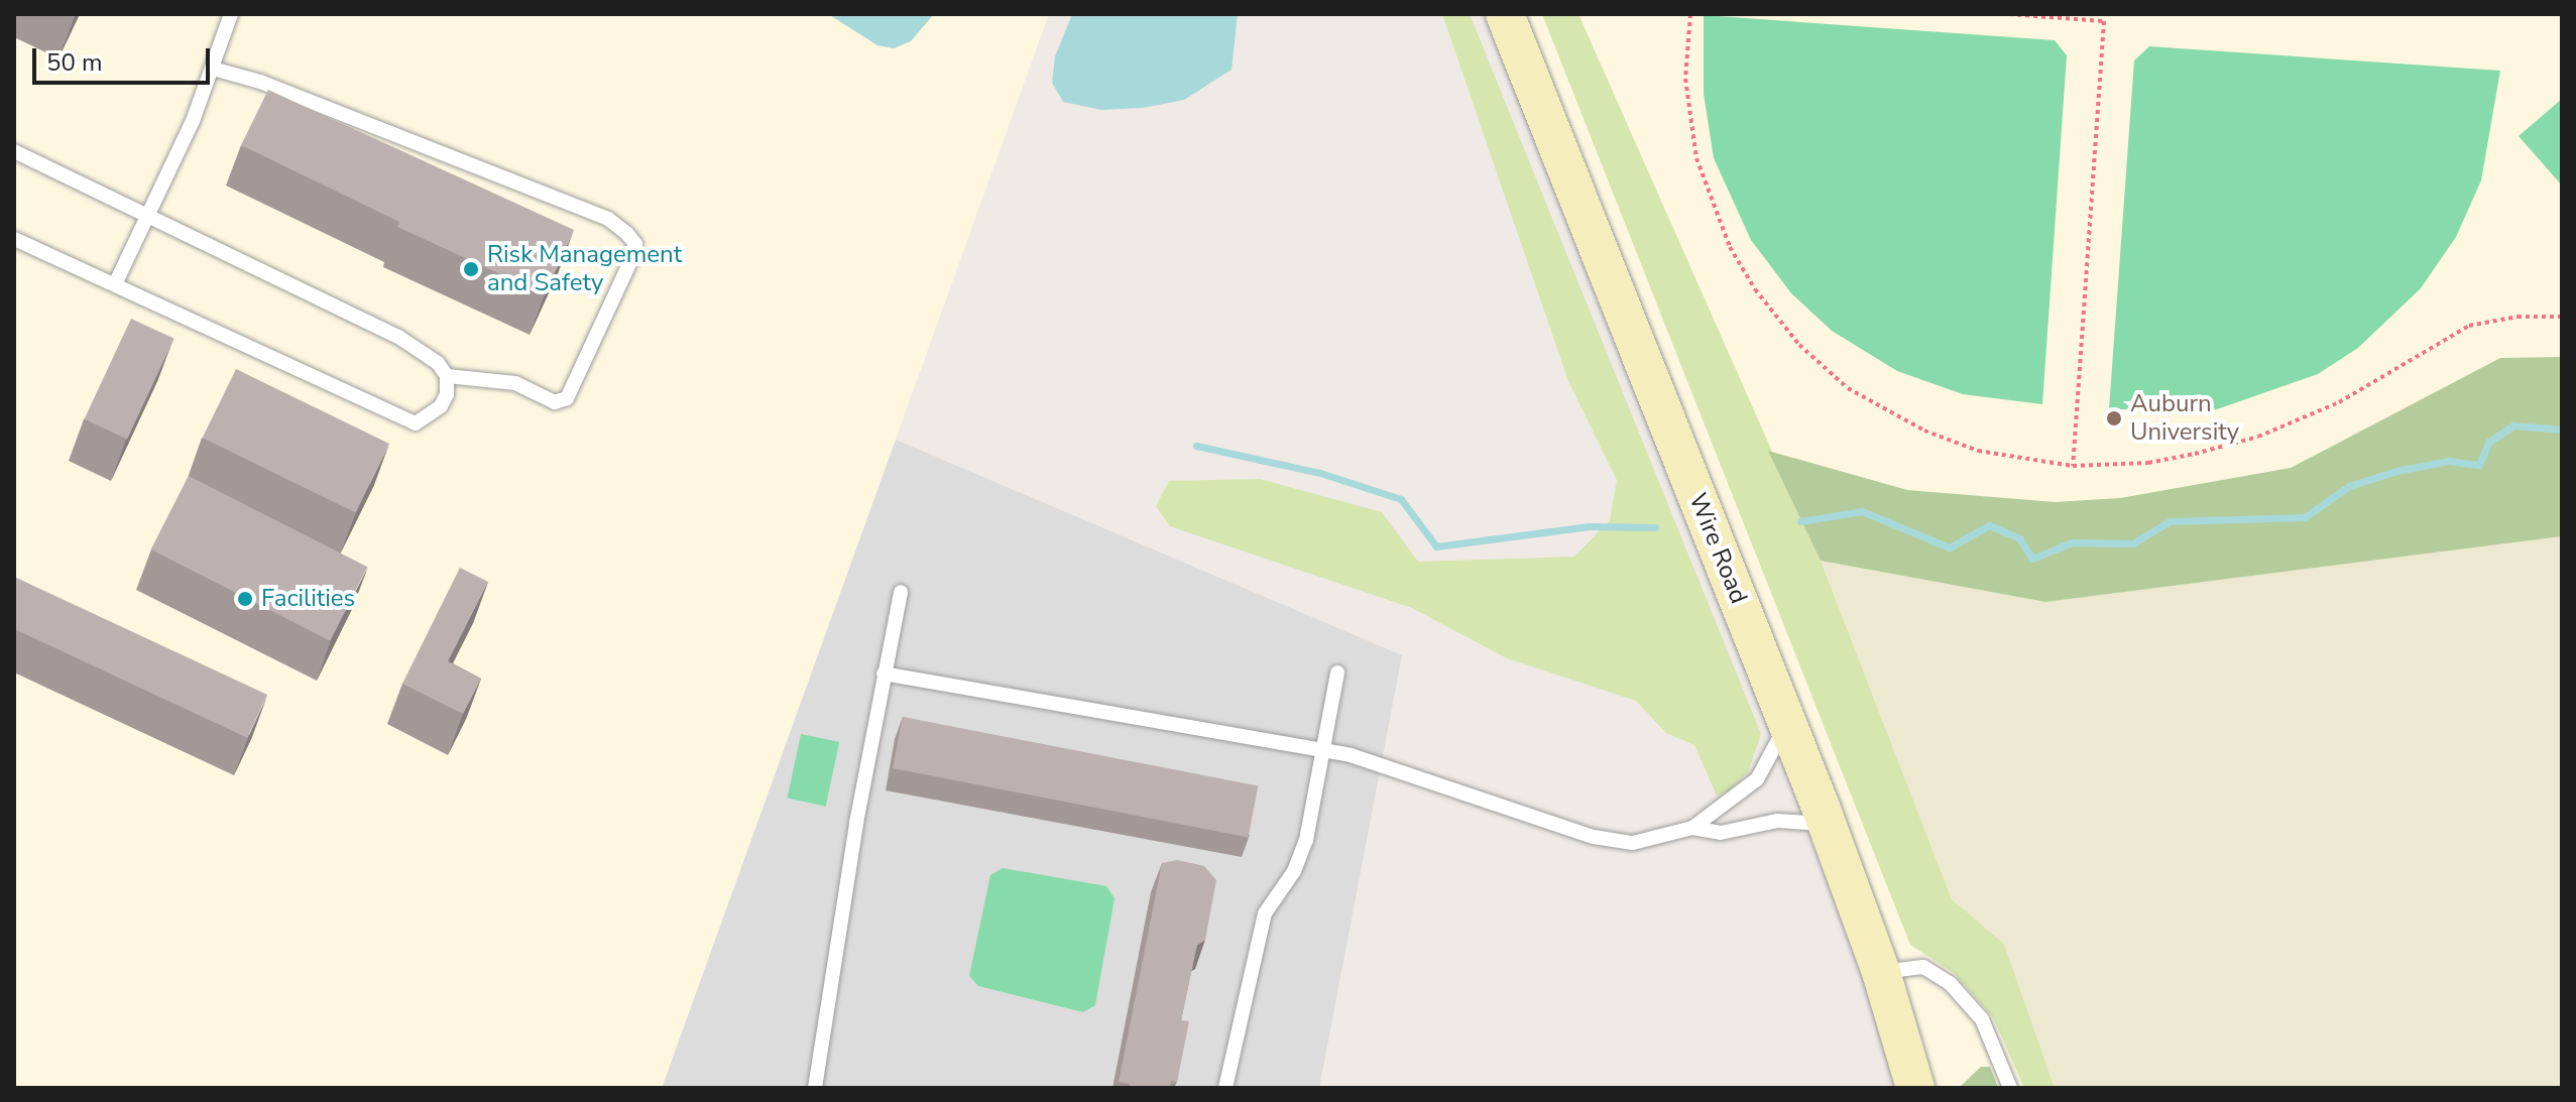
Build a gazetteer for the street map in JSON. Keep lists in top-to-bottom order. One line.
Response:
{"streets":{"street":["Wire Road"]},"places":["Risk Management and Safety","Auburn University","Facilities"],"scale_bar":"50 m"}
